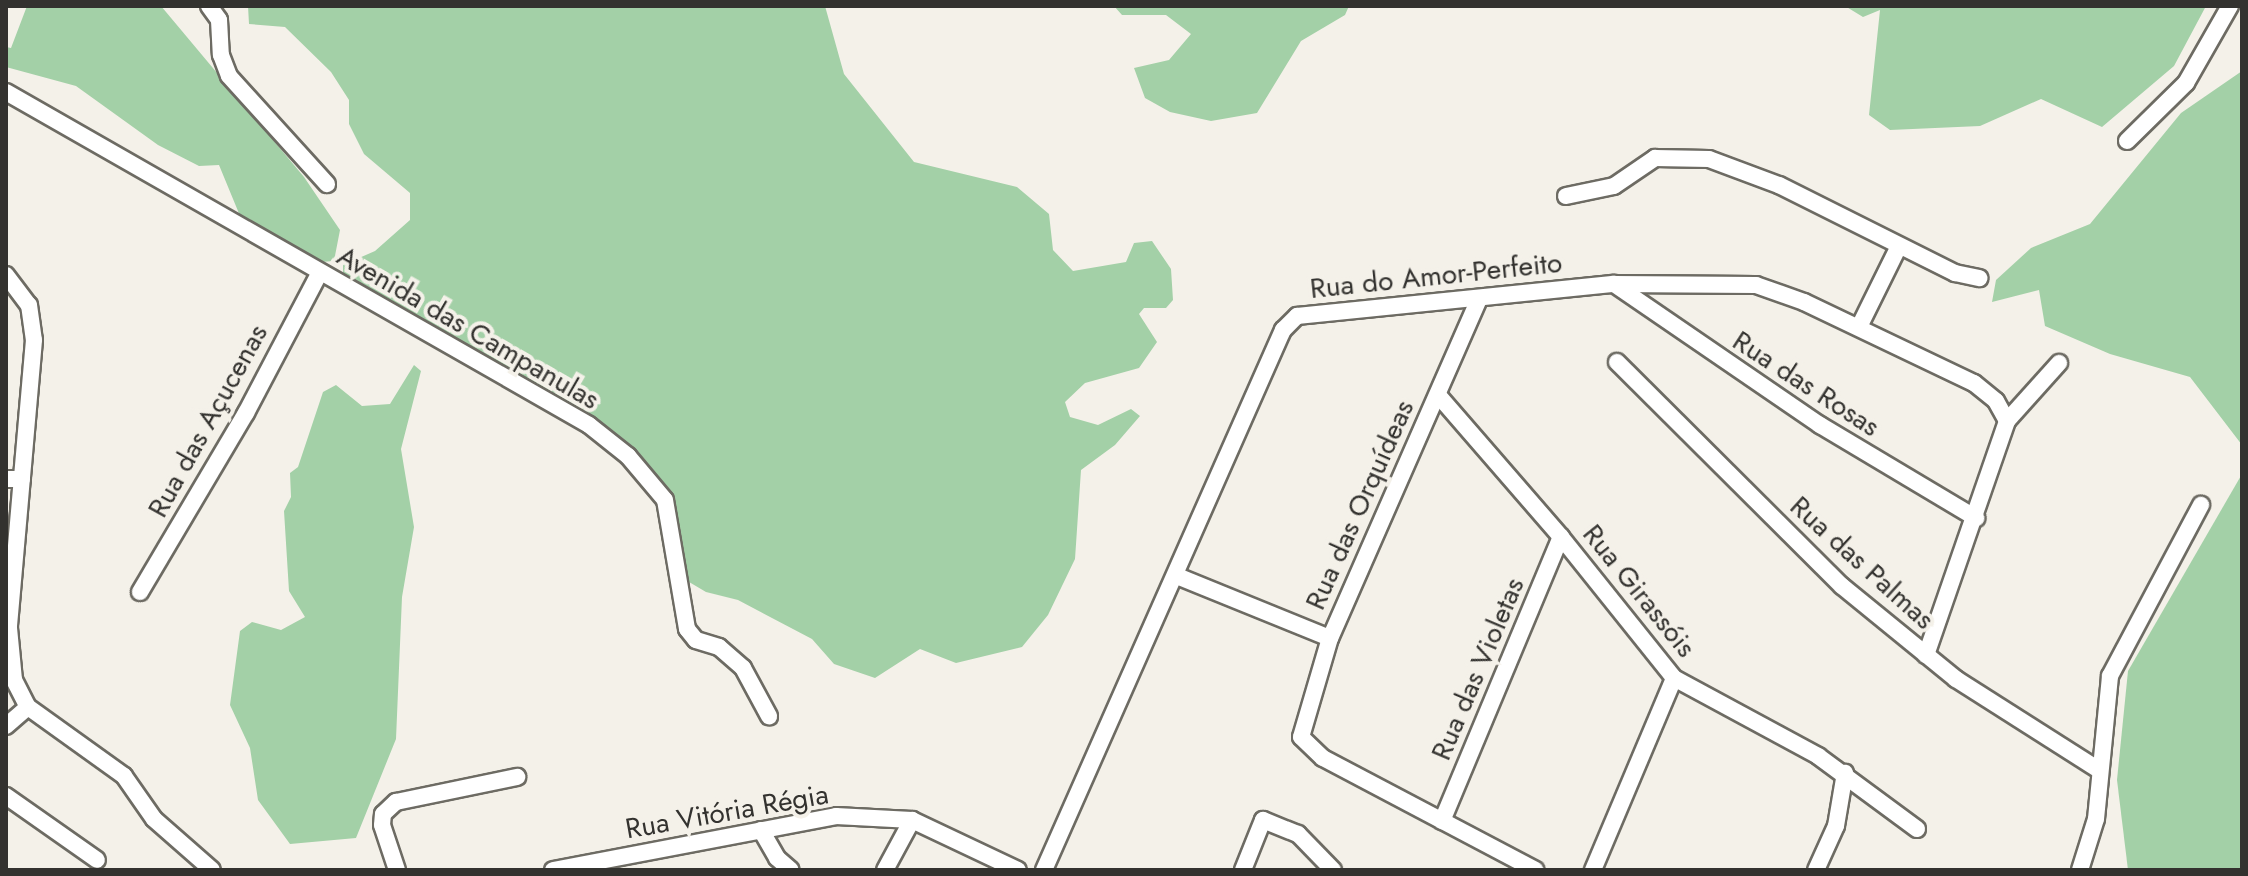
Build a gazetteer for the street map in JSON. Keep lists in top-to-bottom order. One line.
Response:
{"streets":{"street":["Rua do Amor-Perfeito","Avenida das Campanulas","Rua das Rosas","Rua das Açucenas","Rua das Orquídeas","Rua das Palmas","Rua Girassóis","Rua das Violetas","Rua Vitória Régia"]},"crossings":[["Rua do Amor-Perfeito","Rua das Rosas"],["Rua do Amor-Perfeito","Rua das Orquídeas"],["Avenida das Campanulas","Rua das Açucenas"],["Rua das Orquídeas","Rua Girassóis"],["Rua das Orquídeas","Rua das Violetas"],["Rua Girassóis","Rua das Violetas"]]}
